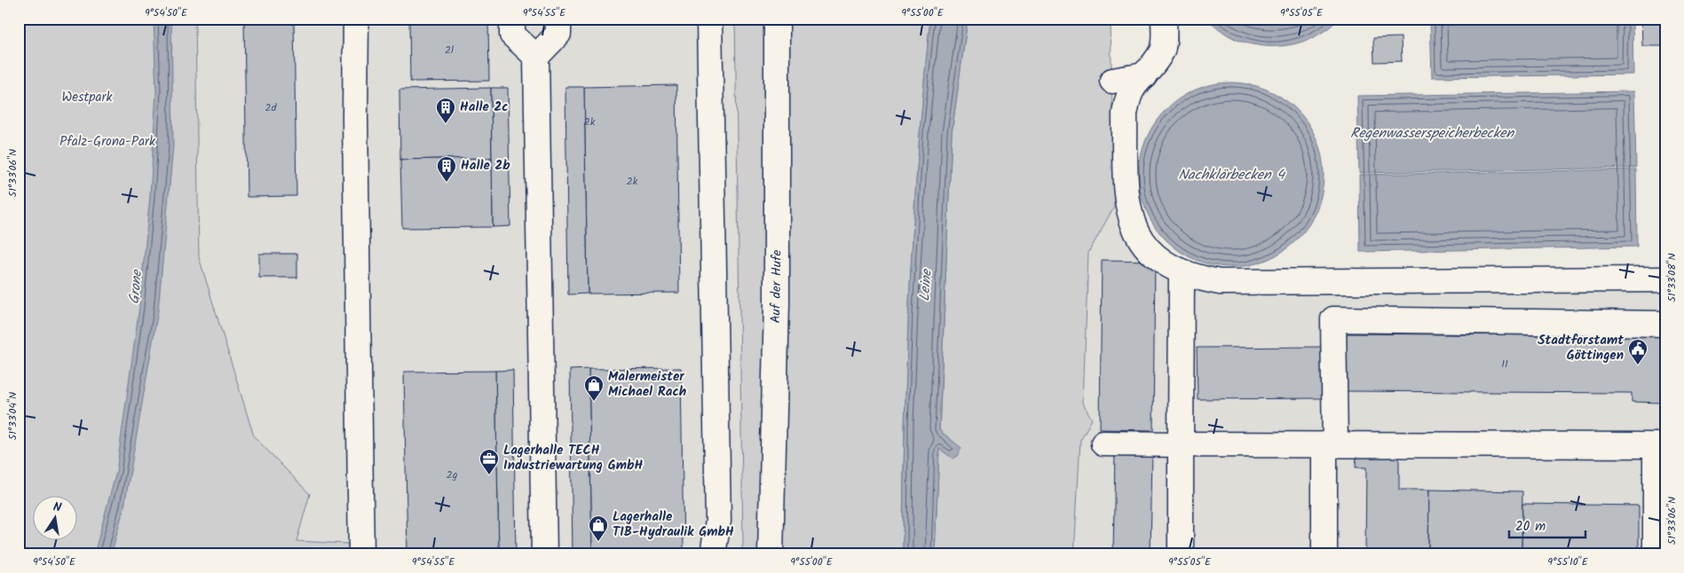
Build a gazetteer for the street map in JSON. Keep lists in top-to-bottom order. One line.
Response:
{"streets":{"lane":["Auf der Hufe"]},"water":["Regenwasserspeicherbecken","Nachklärbecken 4","Leine","Grone"],"parks":["Westpark","Pfalz-Grona-Park"],"places":{"building":["Halle 2c","Halle 2b"],"public building":["Stadtforstamt Göttingen"],"shop":["Malermeister Michael Rach","Lagerhalle TIB-Hydraulik GmbH"],"office":["Lagerhalle TECH Industriewartung GmbH"]},"house_numbers":["2l","2d","2k","2k","11","2g"],"scale_bar":"20 m","north":"top","coordinates":["9°54'50\"E","9°54'55\"E","9°55'00\"E","9°55'05\"E","51°33'06\"N","51°33'08\"N","51°33'04\"N","9°55'10\"E"]}
